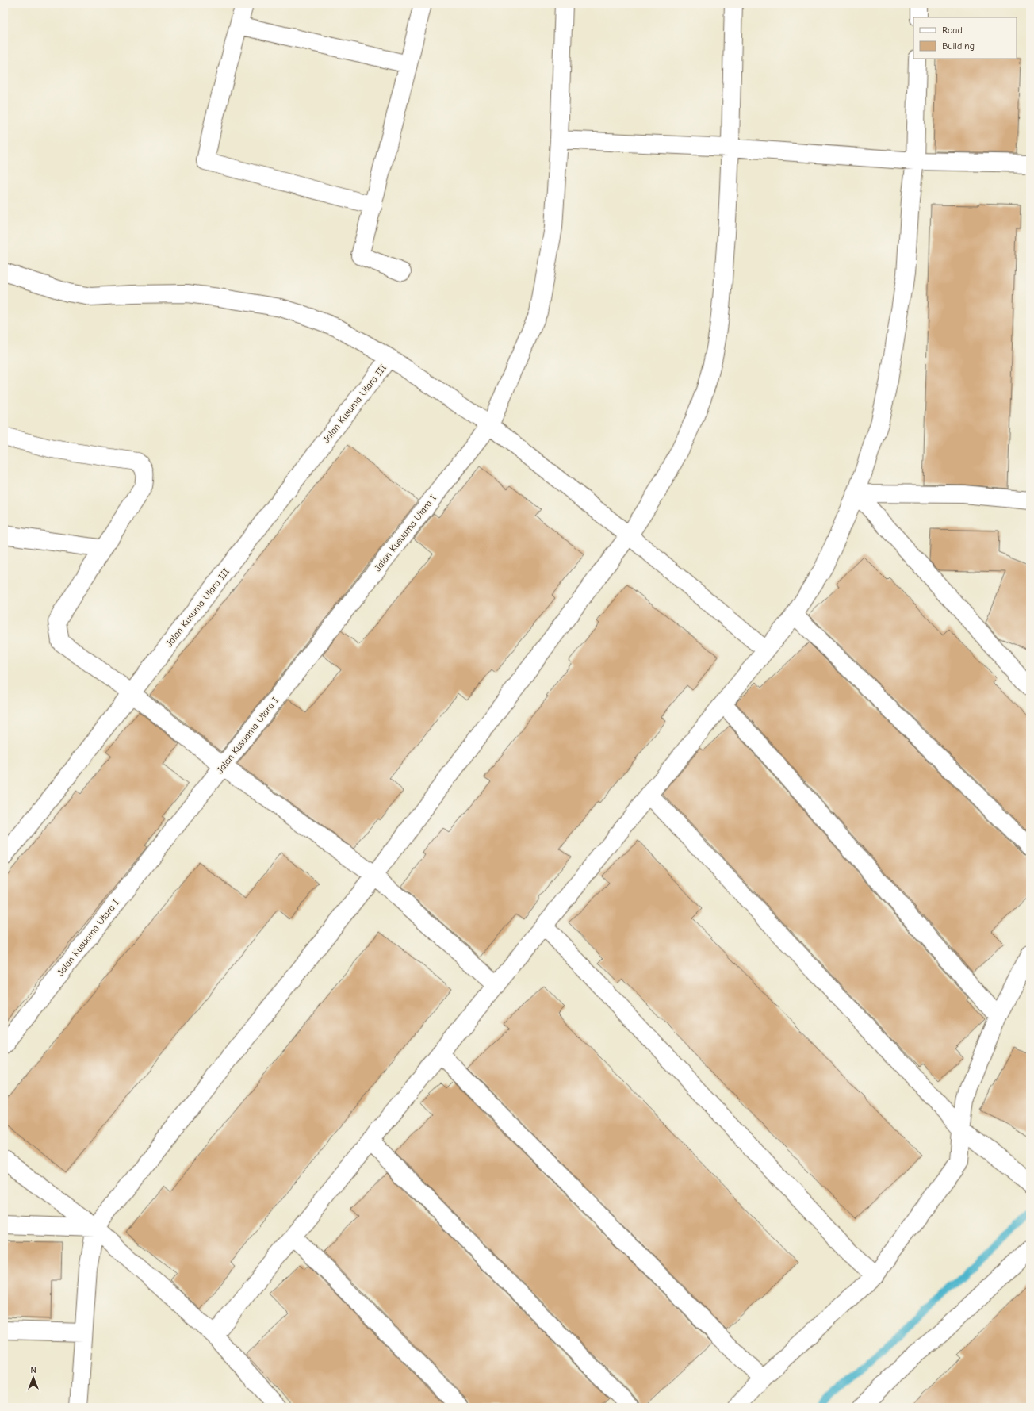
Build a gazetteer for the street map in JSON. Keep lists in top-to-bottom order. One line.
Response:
{"streets":{"street":["Jalan Kusuma Utara III","Jalan Kusuama Utara I"]},"legend":["Road","Building"],"north":"top"}
